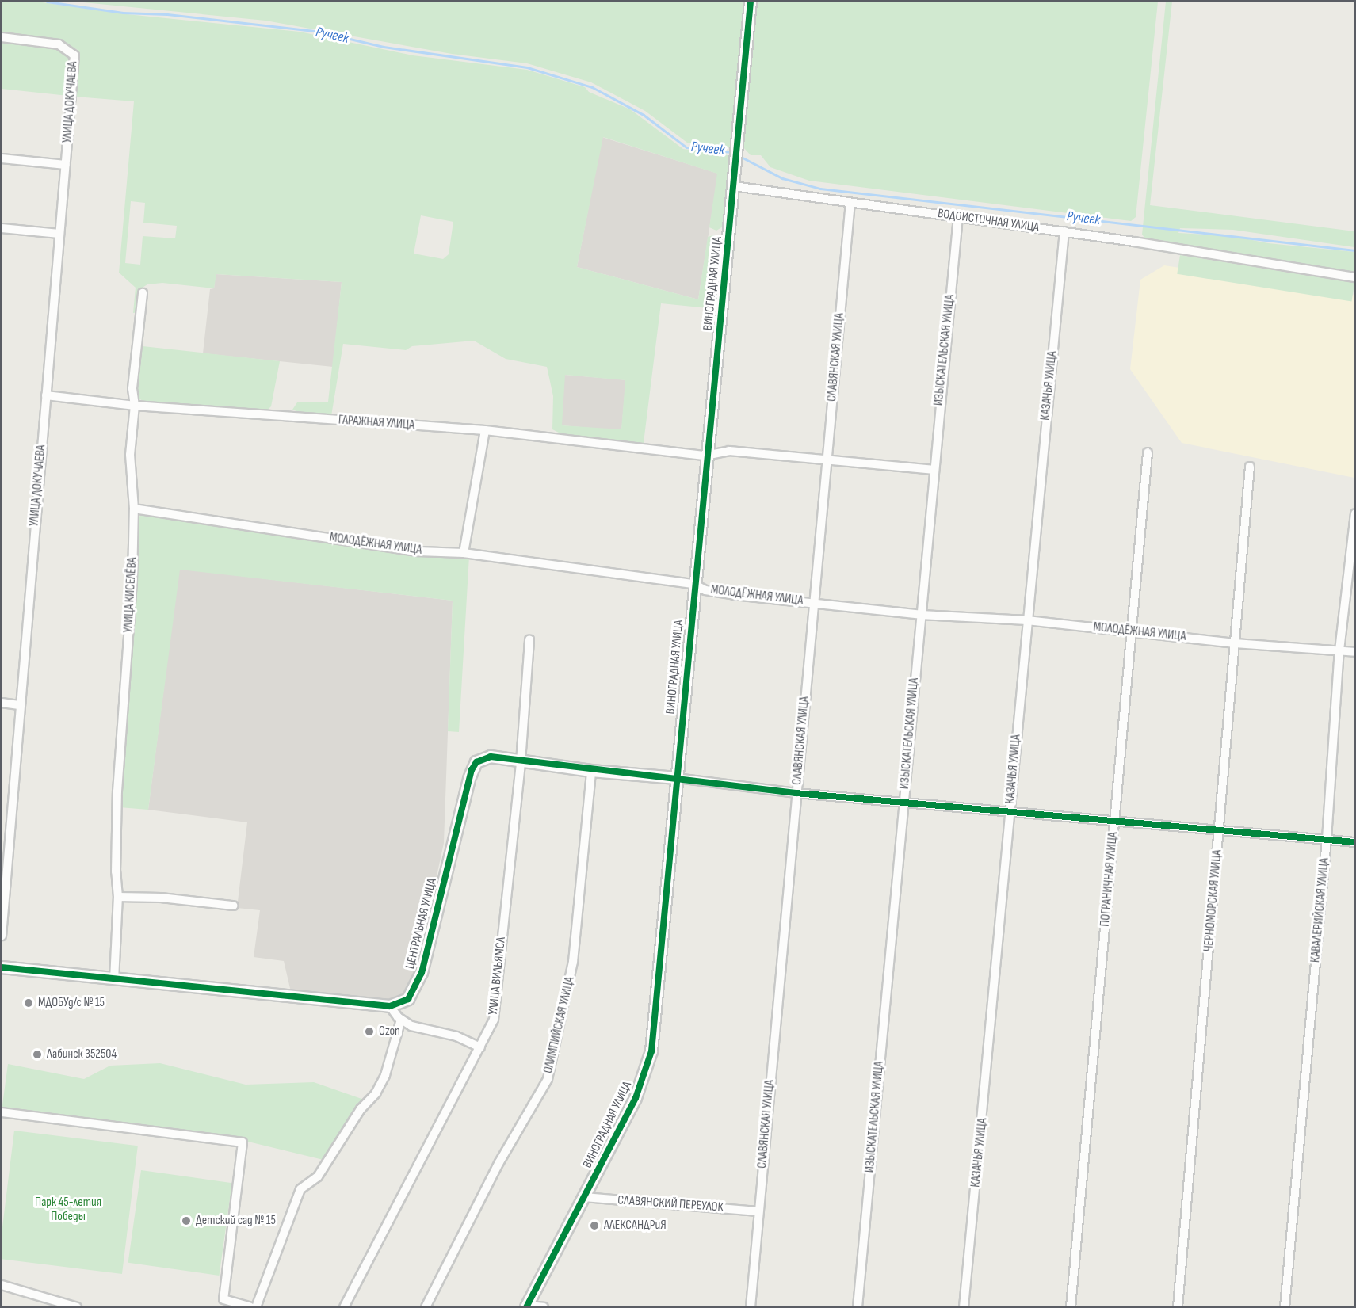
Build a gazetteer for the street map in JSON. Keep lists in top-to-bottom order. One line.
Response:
{"streets":{"street":["УЛИЦА ДОКУЧАЕВА","ВОДОИСТОЧНАЯ УЛИЦА","ВИНОГРАДНАЯ УЛИЦА","ИЗЫСКАТЕЛЬСКАЯ УЛИЦА","СЛАВЯНСКАЯ УЛИЦА","КАЗАЧЬЯ УЛИЦА","ГАРАЖНАЯ УЛИЦА","МОЛОДЁЖНАЯ УЛИЦА","УЛИЦА КИСЕЛЁВА","ПОГРАНИЧНАЯ УЛИЦА","ЧЕРНОМОРСКАЯ УЛИЦА","КАВАЛЕРИЙСКАЯ УЛИЦА","ЦЕНТРАЛЬНАЯ УЛИЦА","УЛИЦА ВИЛЬЯМСА","ОЛИМПИЙСКАЯ УЛИЦА","СЛАВЯНСКИЙ ПЕРЕУЛОК"]},"crossings":[["УЛИЦА ДОКУЧАЕВА","ГАРАЖНАЯ УЛИЦА"],["ВОДОИСТОЧНАЯ УЛИЦА","ВИНОГРАДНАЯ УЛИЦА"],["ВОДОИСТОЧНАЯ УЛИЦА","ИЗЫСКАТЕЛЬСКАЯ УЛИЦА"],["ВОДОИСТОЧНАЯ УЛИЦА","СЛАВЯНСКАЯ УЛИЦА"],["ВОДОИСТОЧНАЯ УЛИЦА","КАЗАЧЬЯ УЛИЦА"],["ВИНОГРАДНАЯ УЛИЦА","ГАРАЖНАЯ УЛИЦА"],["ВИНОГРАДНАЯ УЛИЦА","МОЛОДЁЖНАЯ УЛИЦА"],["ВИНОГРАДНАЯ УЛИЦА","ЦЕНТРАЛЬНАЯ УЛИЦА"],["ВИНОГРАДНАЯ УЛИЦА","СЛАВЯНСКИЙ ПЕРЕУЛОК"],["ИЗЫСКАТЕЛЬСКАЯ УЛИЦА","ГАРАЖНАЯ УЛИЦА"],["ИЗЫСКАТЕЛЬСКАЯ УЛИЦА","МОЛОДЁЖНАЯ УЛИЦА"],["СЛАВЯНСКАЯ УЛИЦА","ГАРАЖНАЯ УЛИЦА"],["СЛАВЯНСКАЯ УЛИЦА","МОЛОДЁЖНАЯ УЛИЦА"],["СЛАВЯНСКАЯ УЛИЦА","СЛАВЯНСКИЙ ПЕРЕУЛОК"],["КАЗАЧЬЯ УЛИЦА","МОЛОДЁЖНАЯ УЛИЦА"],["ГАРАЖНАЯ УЛИЦА","УЛИЦА КИСЕЛЁВА"],["МОЛОДЁЖНАЯ УЛИЦА","УЛИЦА КИСЕЛЁВА"],["МОЛОДЁЖНАЯ УЛИЦА","ПОГРАНИЧНАЯ УЛИЦА"],["МОЛОДЁЖНАЯ УЛИЦА","ЧЕРНОМОРСКАЯ УЛИЦА"],["МОЛОДЁЖНАЯ УЛИЦА","КАВАЛЕРИЙСКАЯ УЛИЦА"],["ЦЕНТРАЛЬНАЯ УЛИЦА","УЛИЦА ВИЛЬЯМСА"],["ЦЕНТРАЛЬНАЯ УЛИЦА","ОЛИМПИЙСКАЯ УЛИЦА"]],"water":["Ручеек"],"parks":["Парк 45-летия Победы"],"places":["МДОБУд/с № 15","Ozon","Лабинск 352504","Детский сад № 15","АЛЕКСАНДРиЯ"]}
